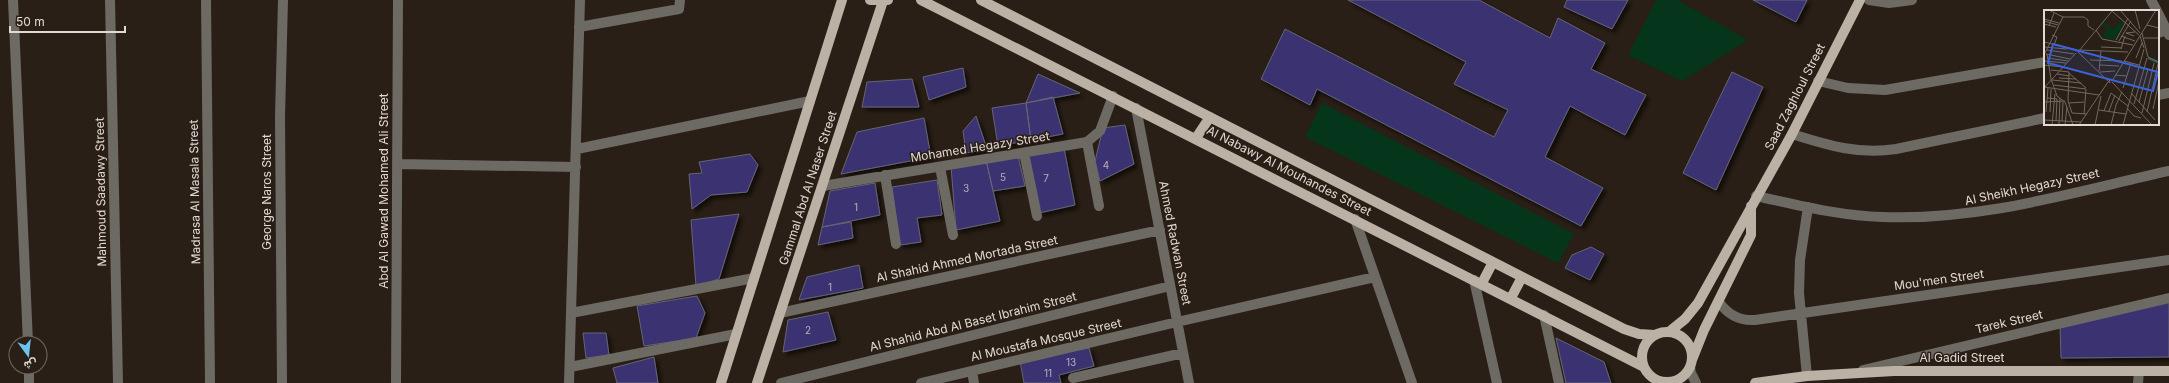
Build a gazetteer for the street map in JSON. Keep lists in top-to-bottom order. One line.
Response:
{"streets":{"main road":["Saad Zaghloul Street","Al Nabawy Al Mouhandes Street","Gammal Abd Al Naser Street","Al Gadid Street"],"street":["Mohamed Hegazy Street","Al Sheikh Hegazy Street","Abd Al Gawad Mohamed Ali Street","Mahmoud Saadawy Street","Madrasa Al Masala Street","George Naros Street","Ahmed Radwan Street","Al Shahid Ahmed Mortada Street","Mou'men Street","Al Shahid Abd Al Baset Ibrahim Street","Tarek Street","Al Moustafa Mosque Street"]},"crossings":[["Saad Zaghloul Street","Al Nabawy Al Mouhandes Street"],["Saad Zaghloul Street","Al Sheikh Hegazy Street"],["Saad Zaghloul Street","Mou'men Street"],["Mohamed Hegazy Street","Gammal Abd Al Naser Street"],["Al Nabawy Al Mouhandes Street","Ahmed Radwan Street"],["Gammal Abd Al Naser Street","Al Shahid Ahmed Mortada Street"],["Ahmed Radwan Street","Al Shahid Ahmed Mortada Street"],["Ahmed Radwan Street","Al Shahid Abd Al Baset Ibrahim Street"],["Ahmed Radwan Street","Al Moustafa Mosque Street"],["Tarek Street","Al Gadid Street"]],"house_numbers":["4","5","7","3","1","1","2","13","11"],"scale_bar":"50 m","north":"bottom"}
